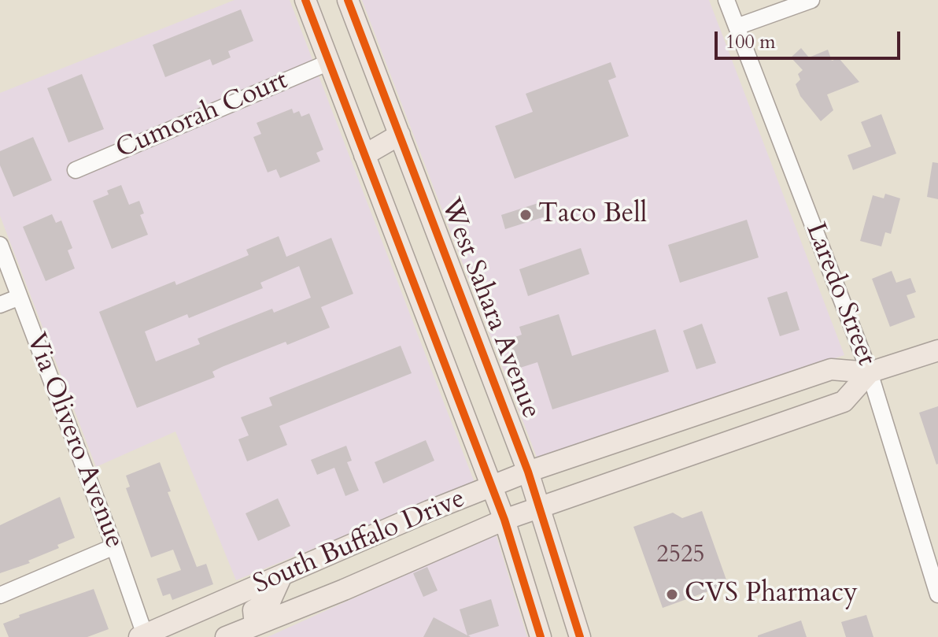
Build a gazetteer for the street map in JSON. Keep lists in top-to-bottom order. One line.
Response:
{"streets":{"main road":["West Sahara Avenue","South Buffalo Drive"],"street":["Cumorah Court","Laredo Street","Via Olivero Avenue"]},"crossings":[["Laredo Street","South Buffalo Drive"],["West Sahara Avenue","South Buffalo Drive"],["Via Olivero Avenue","South Buffalo Drive"]],"places":["Taco Bell","CVS Pharmacy"],"house_numbers":["2525"],"scale_bar":"100 m"}
